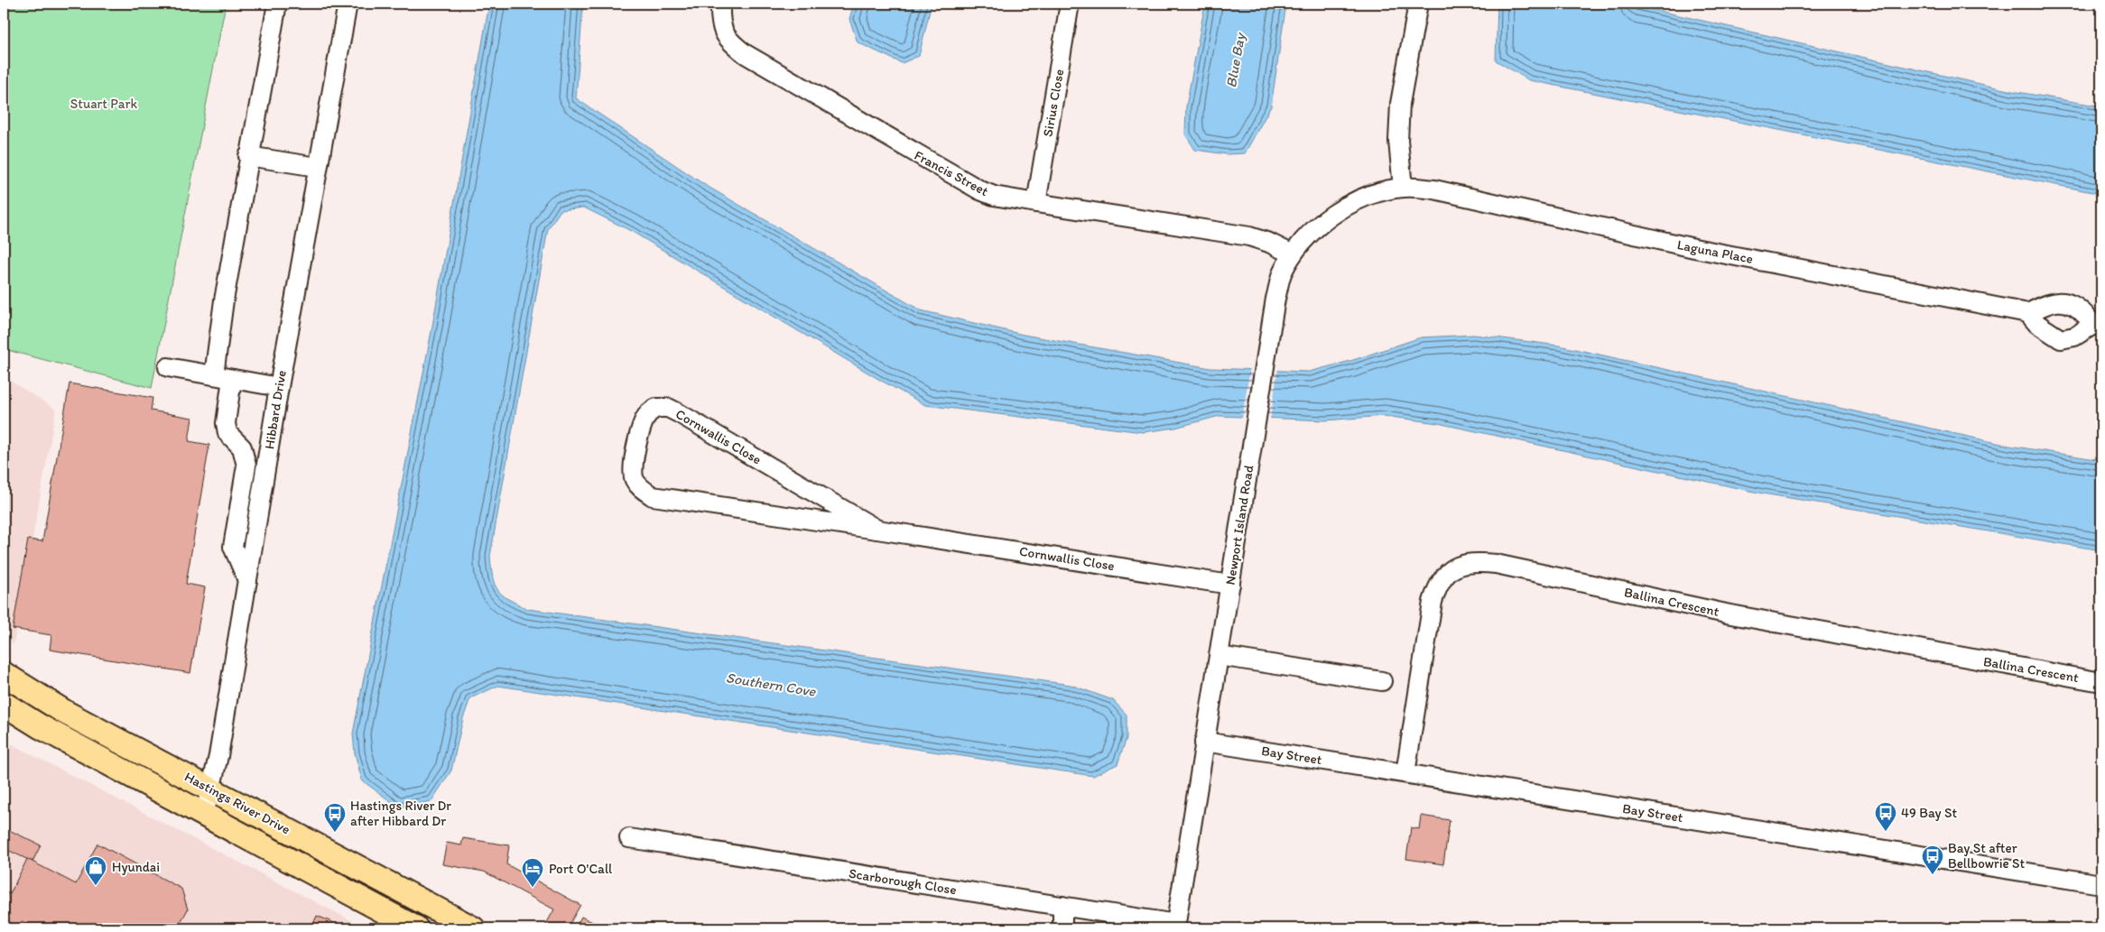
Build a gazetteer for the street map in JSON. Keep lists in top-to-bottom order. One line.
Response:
{"streets":{"main road":["Hastings River Drive"],"street":["Sirius Close","Francis Street","Laguna Place","Hibbard Drive","Cornwallis Close","Newport Island Road","Ballina Crescent","Bay Street","Scarborough Close"]},"crossings":[["Sirius Close","Francis Street"],["Francis Street","Newport Island Road"],["Laguna Place","Newport Island Road"],["Hibbard Drive","Hastings River Drive"],["Cornwallis Close","Newport Island Road"],["Newport Island Road","Bay Street"],["Newport Island Road","Scarborough Close"],["Ballina Crescent","Bay Street"]],"water":["Blue Bay","Southern Cove"],"parks":["Stuart Park"],"places":{"bus stop":["49 Bay St","Hastings River Dr after Hibbard Dr","Bay St after Bellbowrie St"],"shop":["Hyundai"],"hotel":["Port O'Call"]}}
